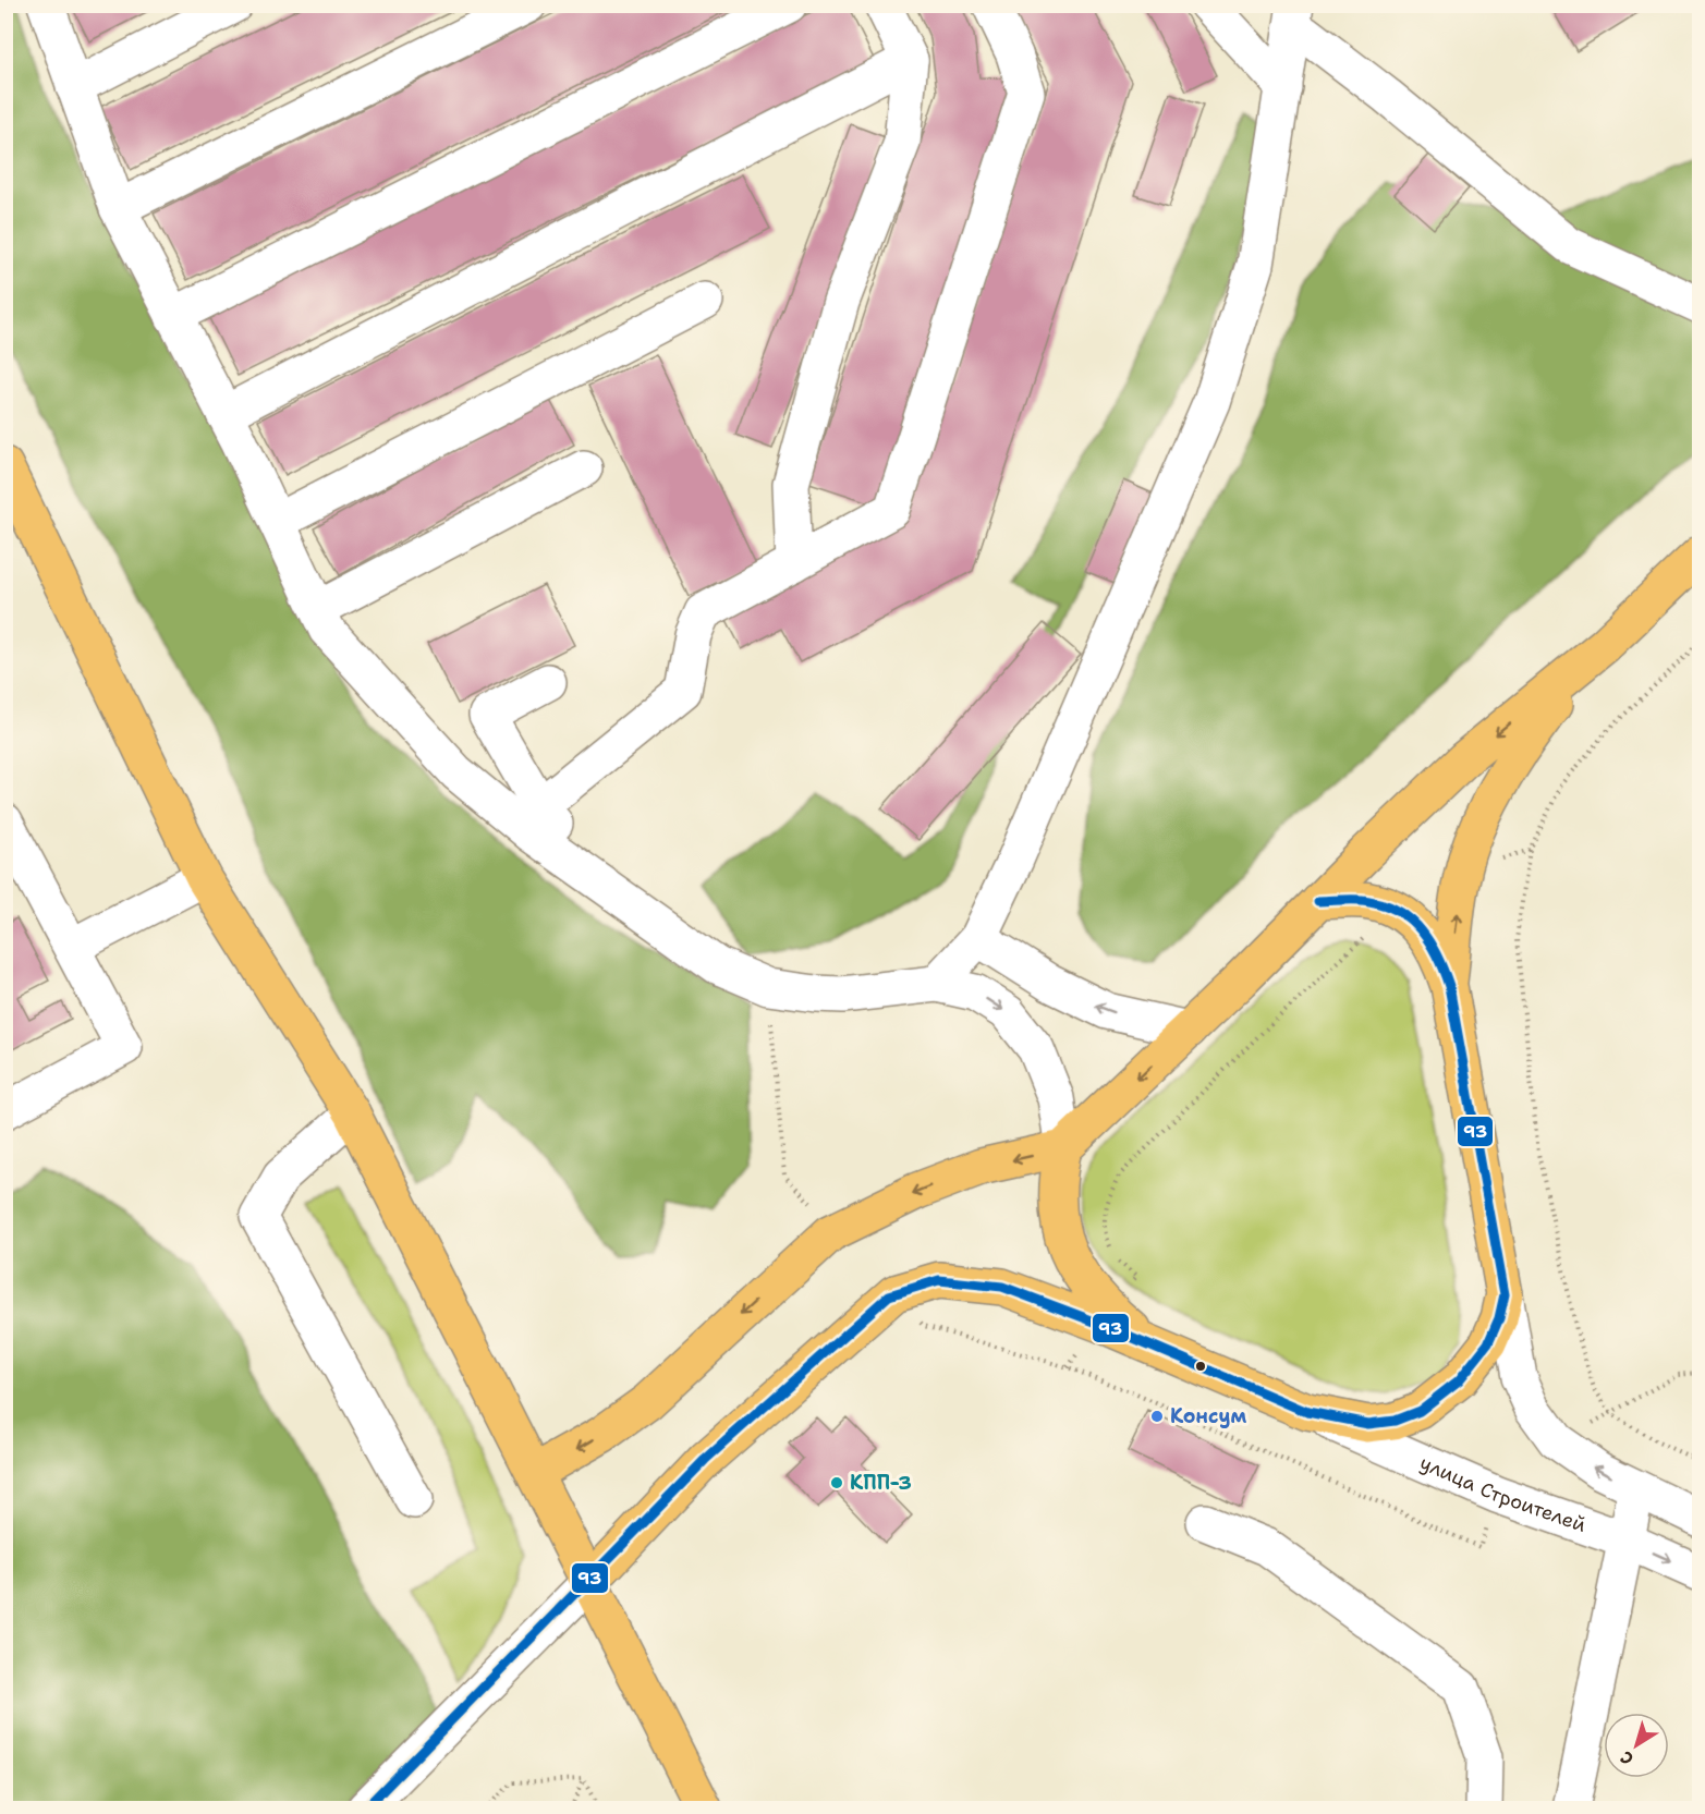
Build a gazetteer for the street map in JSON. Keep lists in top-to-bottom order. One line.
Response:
{"streets":{"street":["улица Строителей"]},"places":["Консум","КПП-3"],"lines":["transit line 93"],"north":"bottom left"}
